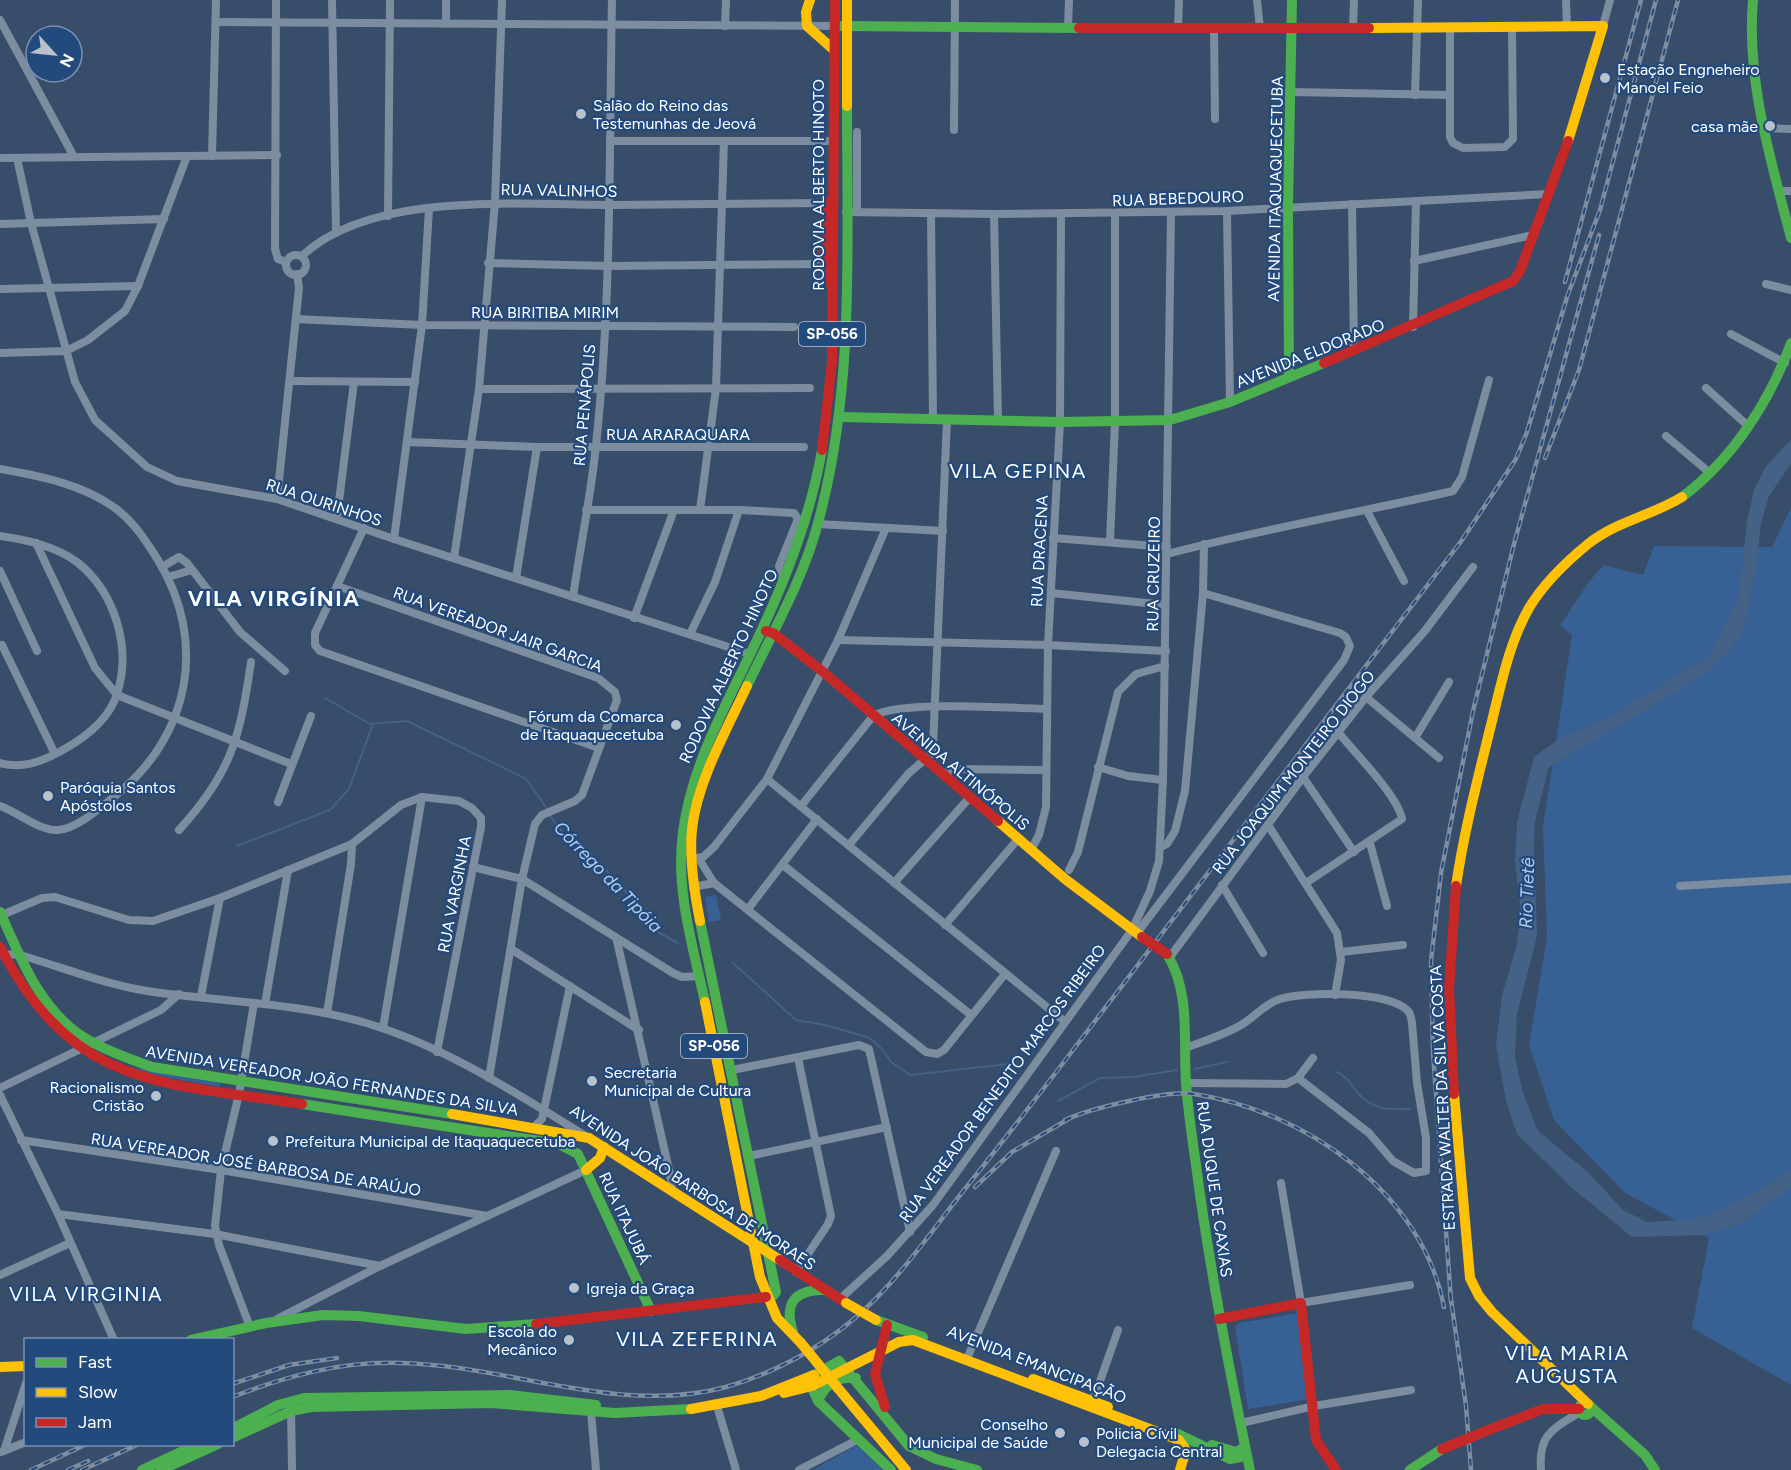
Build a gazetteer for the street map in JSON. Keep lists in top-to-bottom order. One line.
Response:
{"streets":{"main road":["RODOVIA ALBERTO HINOTO","AVENIDA ITAQUAQUECETUBA","SP-056","AVENIDA ELDORADO","AVENIDA ALTINÓPOLIS","AVENIDA VEREADOR JOÃO FERNANDES DA SILVA","ESTRADA WALTER DA SILVA COSTA","AVENIDA JOÃO BARBOSA DE MORAES","RUA DUQUE DE CAXIAS","RUA ITAJUBÁ","AVENIDA EMANCIPAÇÃO"],"street":["RUA VALINHOS","RUA BEBEDOURO","RUA BIRITIBA MIRIM","RUA PENÁPOLIS","RUA ARARAQUARA","RUA OURINHOS","RUA DRACENA","RUA CRUZEIRO","RUA VEREADOR JAIR GARCIA","RUA JOAQUIM MONTEIRO DIOGO","RUA VARGINHA","RUA VEREADOR BENEDITO MARCOS RIBEIRO","RUA VEREADOR JOSÉ BARBOSA DE ARAÚJO"]},"crossings":[["RODOVIA ALBERTO HINOTO","RUA BEBEDOURO"],["RODOVIA ALBERTO HINOTO","AVENIDA ELDORADO"],["RODOVIA ALBERTO HINOTO","RUA OURINHOS"],["RODOVIA ALBERTO HINOTO","AVENIDA ALTINÓPOLIS"],["RODOVIA ALBERTO HINOTO","AVENIDA JOÃO BARBOSA DE MORAES"],["AVENIDA ITAQUAQUECETUBA","RUA BEBEDOURO"],["AVENIDA ITAQUAQUECETUBA","AVENIDA ELDORADO"],["RUA VALINHOS","RUA PENÁPOLIS"],["RUA BEBEDOURO","AVENIDA ELDORADO"],["RUA BEBEDOURO","RUA DRACENA"],["RUA BEBEDOURO","RUA CRUZEIRO"],["RUA BIRITIBA MIRIM","RUA PENÁPOLIS"],["AVENIDA ELDORADO","RUA DRACENA"],["AVENIDA ELDORADO","RUA CRUZEIRO"],["RUA PENÁPOLIS","RUA ARARAQUARA"],["RUA PENÁPOLIS","RUA OURINHOS"],["RUA DRACENA","AVENIDA ALTINÓPOLIS"],["RUA CRUZEIRO","AVENIDA ALTINÓPOLIS"],["RUA CRUZEIRO","RUA VEREADOR BENEDITO MARCOS RIBEIRO"],["AVENIDA ALTINÓPOLIS","RUA VEREADOR BENEDITO MARCOS RIBEIRO"],["RUA JOAQUIM MONTEIRO DIOGO","RUA DUQUE DE CAXIAS"],["RUA VARGINHA","AVENIDA JOÃO BARBOSA DE MORAES"],["AVENIDA VEREADOR JOÃO FERNANDES DA SILVA","AVENIDA JOÃO BARBOSA DE MORAES"],["RUA VEREADOR BENEDITO MARCOS RIBEIRO","AVENIDA EMANCIPAÇÃO"],["AVENIDA JOÃO BARBOSA DE MORAES","AVENIDA EMANCIPAÇÃO"],["RUA DUQUE DE CAXIAS","AVENIDA EMANCIPAÇÃO"]],"districts":["VILA GEPINA","VILA VIRGÍNIA","VILA VIRGINIA","VILA ZEFERINA","VILA MARIA AUGUSTA"],"water":["Córrego da Tipóia","Rio Tietê"],"places":["Estação Engneheiro Manoel Feio","Salão do Reino das Testemunhas de Jeová","casa mãe","Fórum da Comarca de Itaquaquecetuba","Paróquia Santos Apóstolos","Secretaria Municipal de Cultura","Racionalismo Cristão","Prefeitura Municipal de Itaquaquecetuba","Igreja da Graça","Escola do Mecânico","Conselho Municipal de Saúde","Policia Cívil Delegacia Central"],"legend":["Fast","Slow","Jam"],"north":"bottom right"}
